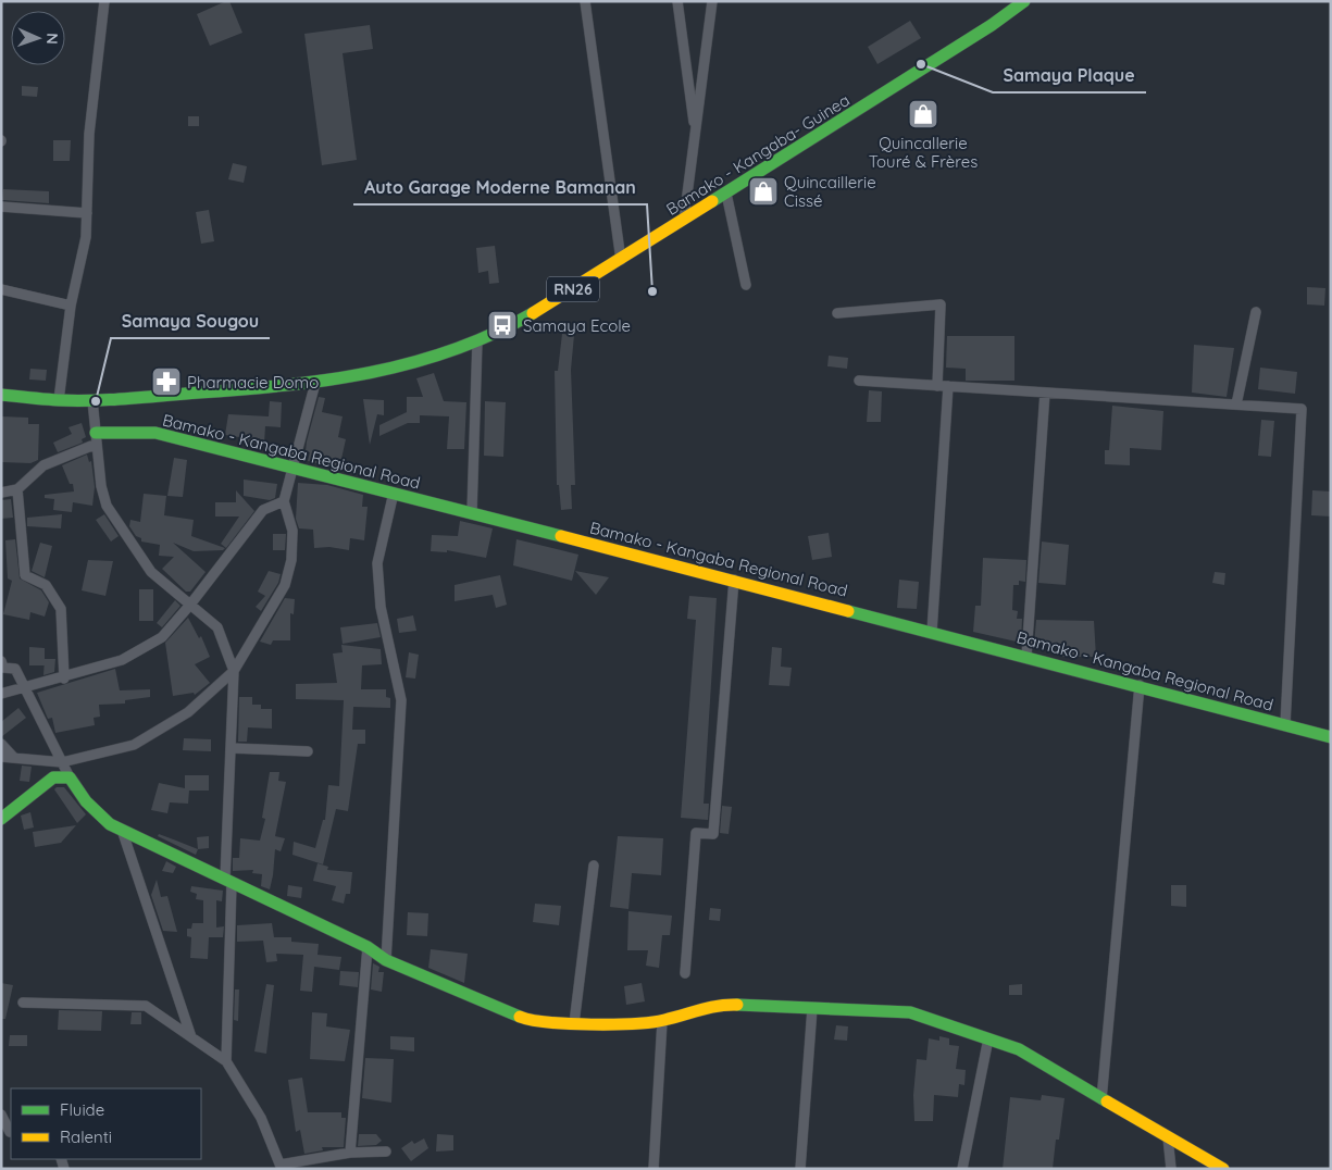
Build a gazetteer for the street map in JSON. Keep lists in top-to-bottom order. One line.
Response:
{"streets":{"street":["Bamako - Kangaba- Guinea","RN26","Bamako - Kangaba Regional Road"]},"crossings":[["Bamako - Kangaba- Guinea","RN26"]],"places":{"other":["Samaya Plaque","Auto Garage Moderne Bamanan","Samaya Sougou"],"shop":["Quincallerie Touré & Frères","Quincaillerie Cissé"],"bus stop":["Samaya Ecole"],"pharmacy":["Pharmacie Domo"]},"legend":["Fluide","Ralenti"],"north":"right"}
